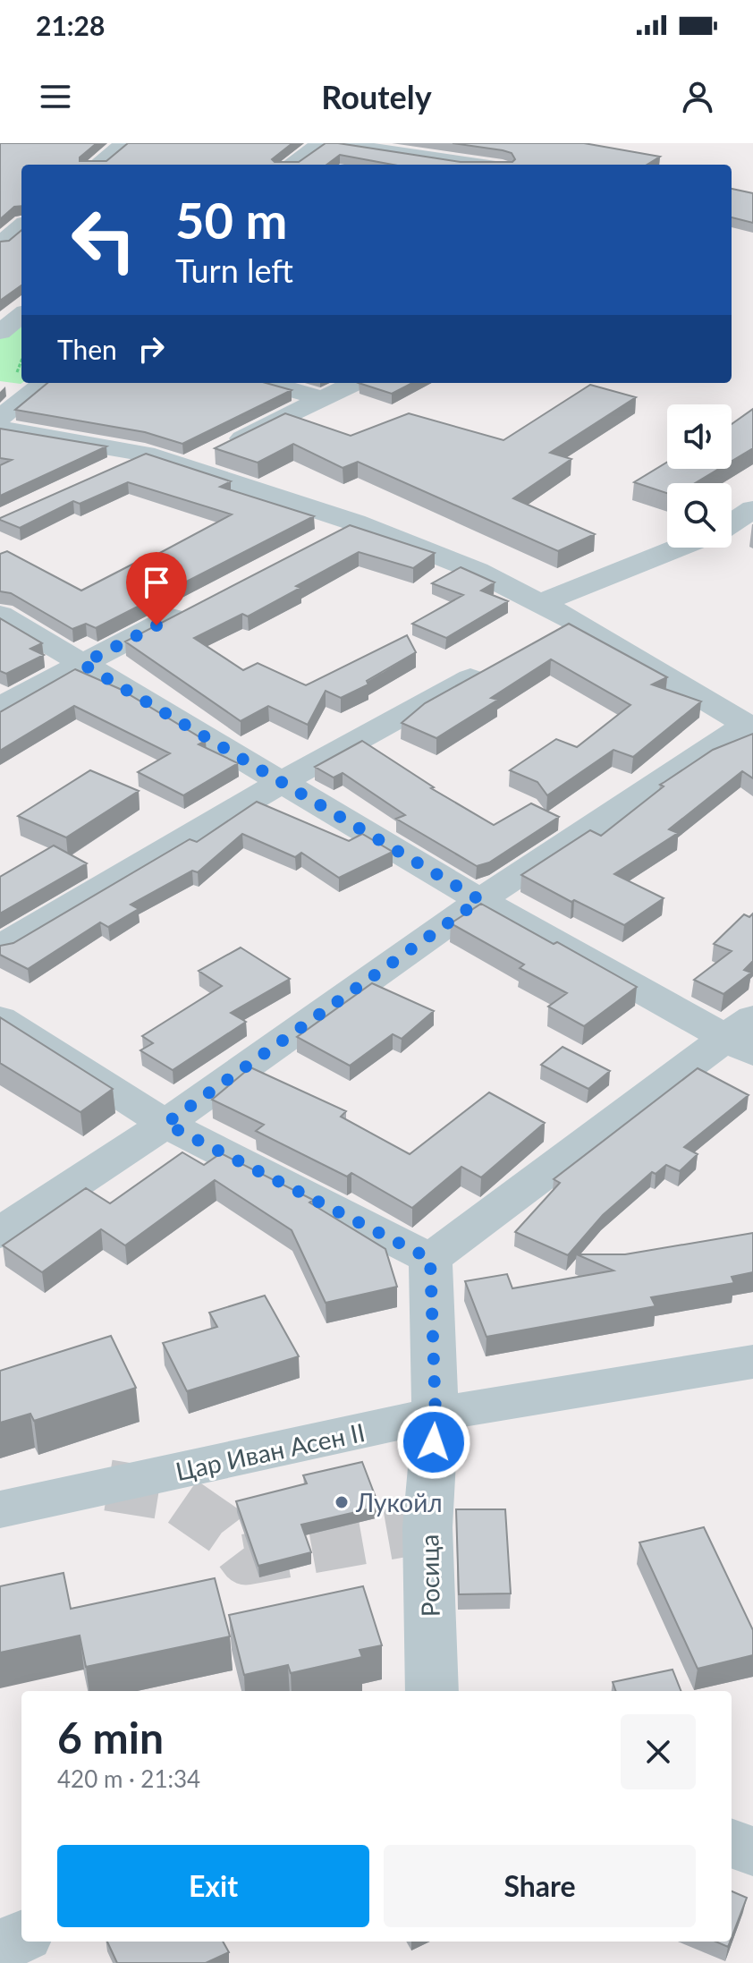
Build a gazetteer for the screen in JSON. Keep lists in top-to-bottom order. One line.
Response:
{"streets":{"street":["Цар Иван Асен II","Росица"]},"crossings":[["Цар Иван Асен II","Росица"]],"places":["Лукойл"],"page":{"status":"21:28","header":"Routely","turn":["50 m","Turn left"],"then":"Then","heading":["6 min","420 m · 21:34"],"buttons":["Exit","Share"]}}
